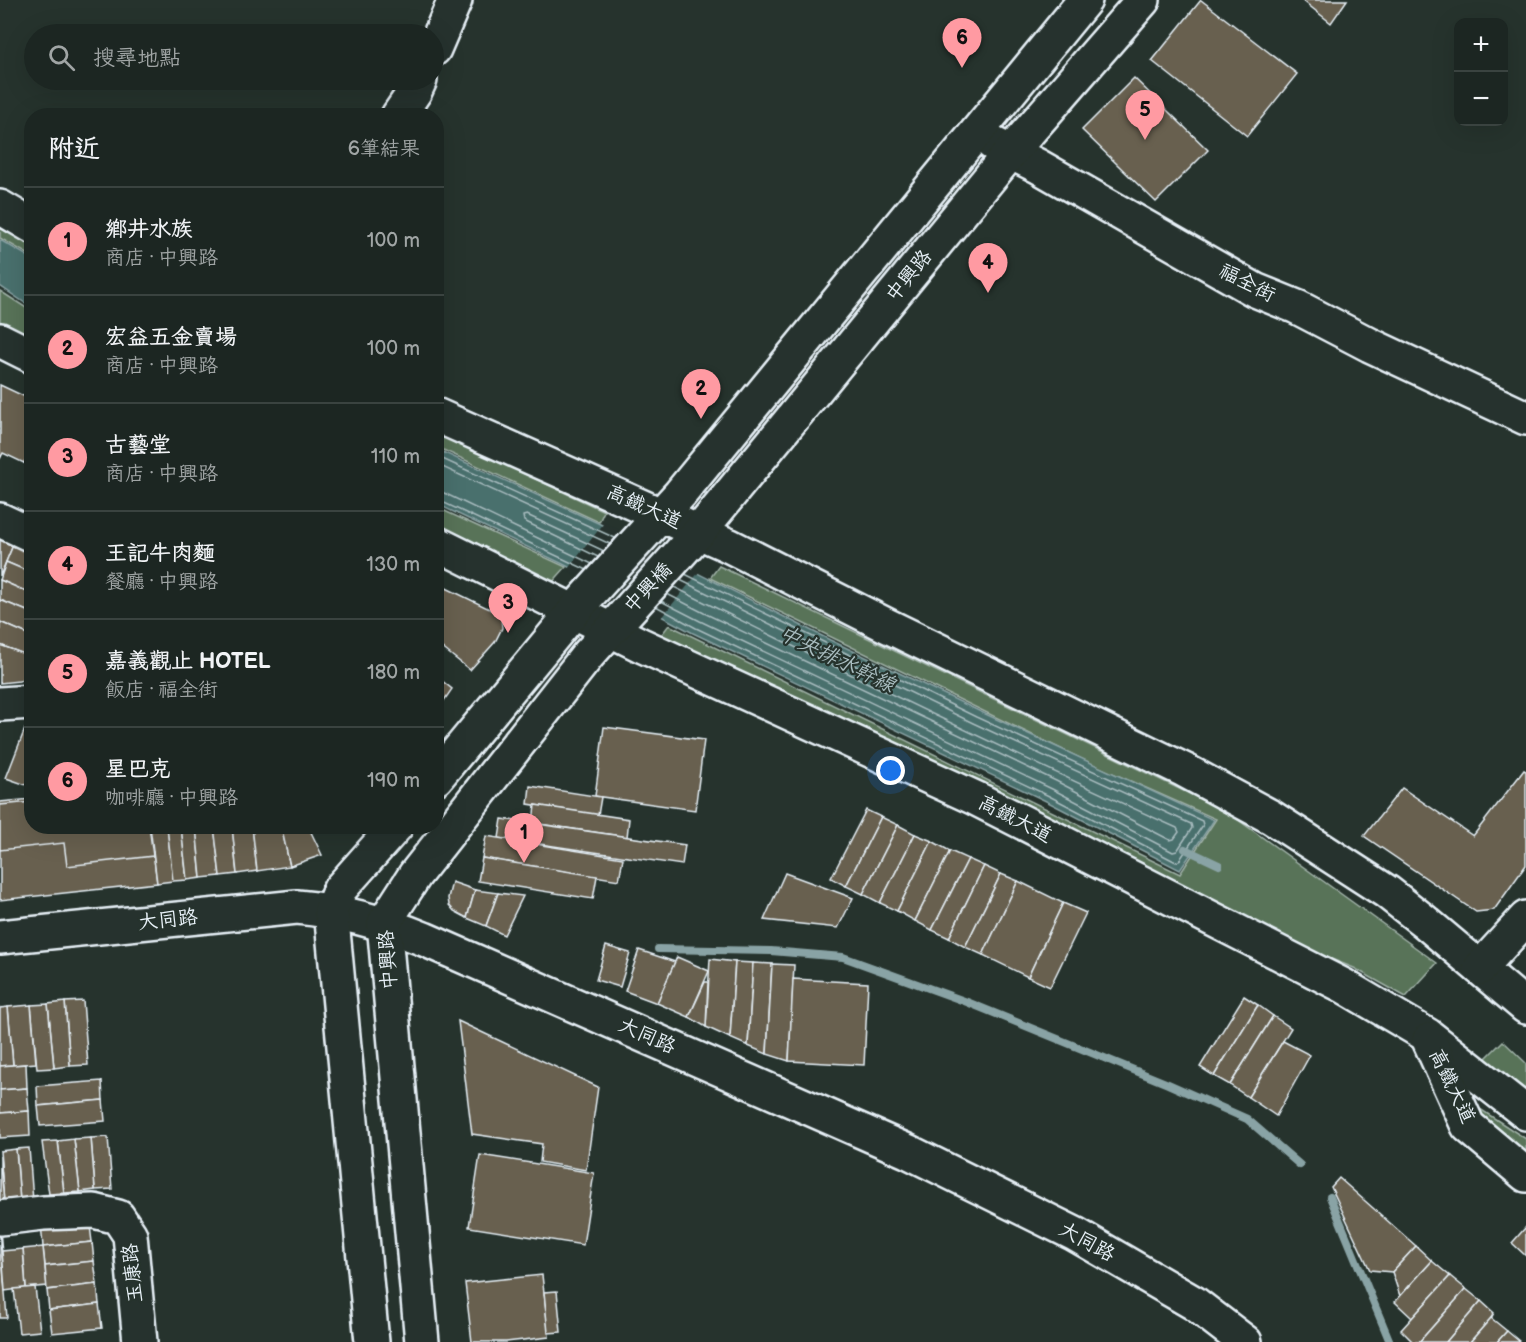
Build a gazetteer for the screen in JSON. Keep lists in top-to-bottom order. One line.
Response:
{"streets":{"street":["中興路","福全街","高鐵大道","中興橋","大同路","玉康路"]},"crossings":[["中興路","福全街"],["中興路","高鐵大道"],["中興路","中興橋"],["中興路","大同路"],["高鐵大道","中興橋"]],"water":["中央排水幹線"],"page":{"map_buttons":["+","−"],"pins":["6","5","4","2","3","1"],"search":"搜尋地點","heading":["附近","6筆結果"],"list":[{"mark":"1","name":"鄉井水族","note":"商店 · 中興路","value":"100 m"},{"mark":"2","name":"宏益五金賣場","note":"商店 · 中興路","value":"100 m"},{"mark":"3","name":"古藝堂","note":"商店 · 中興路","value":"110 m"},{"mark":"4","name":"王記牛肉麵","note":"餐廳 · 中興路","value":"130 m"},{"mark":"5","name":"嘉義觀止 HOTEL","note":"飯店 · 福全街","value":"180 m"},{"mark":"6","name":"星巴克","note":"咖啡廳 · 中興路","value":"190 m"}]}}
